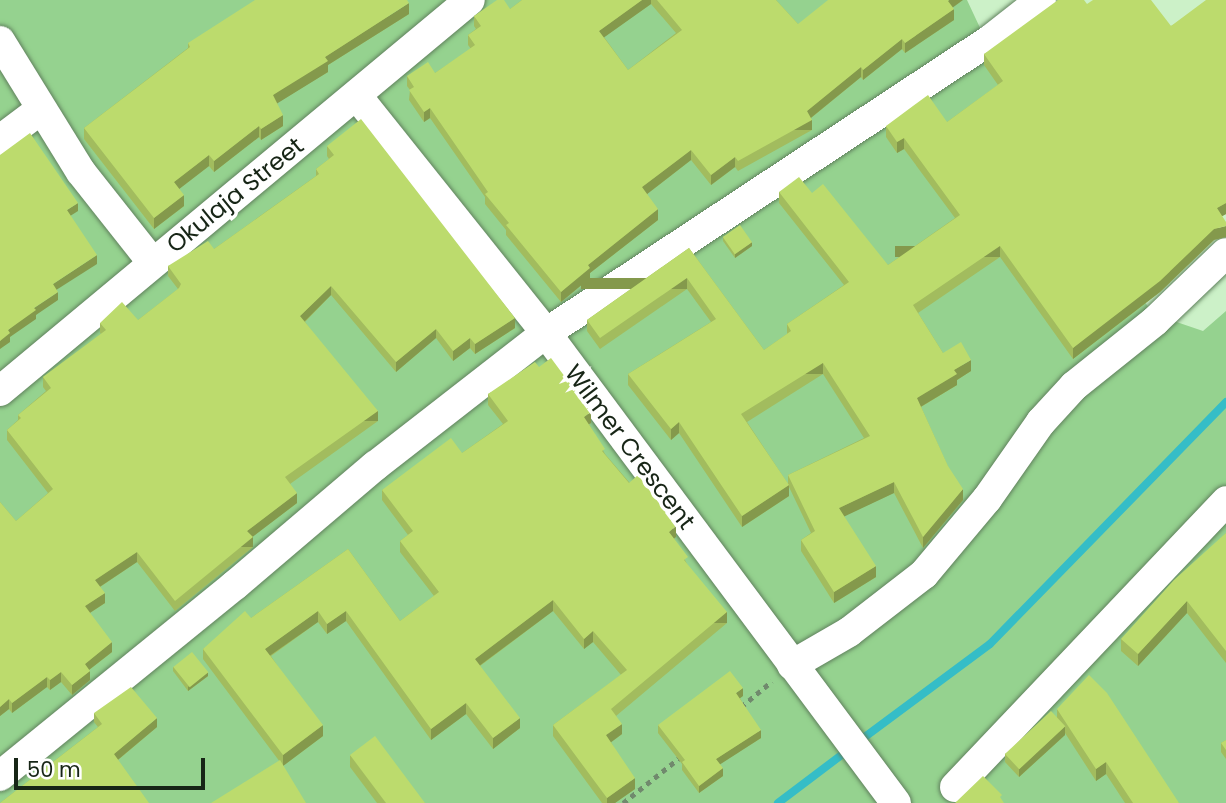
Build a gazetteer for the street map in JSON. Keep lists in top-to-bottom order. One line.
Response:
{"streets":{"street":["Okulaja Street","Wilmer Crescent"]},"crossings":[["Okulaja Street","Wilmer Crescent"]],"scale_bar":"50 m"}
